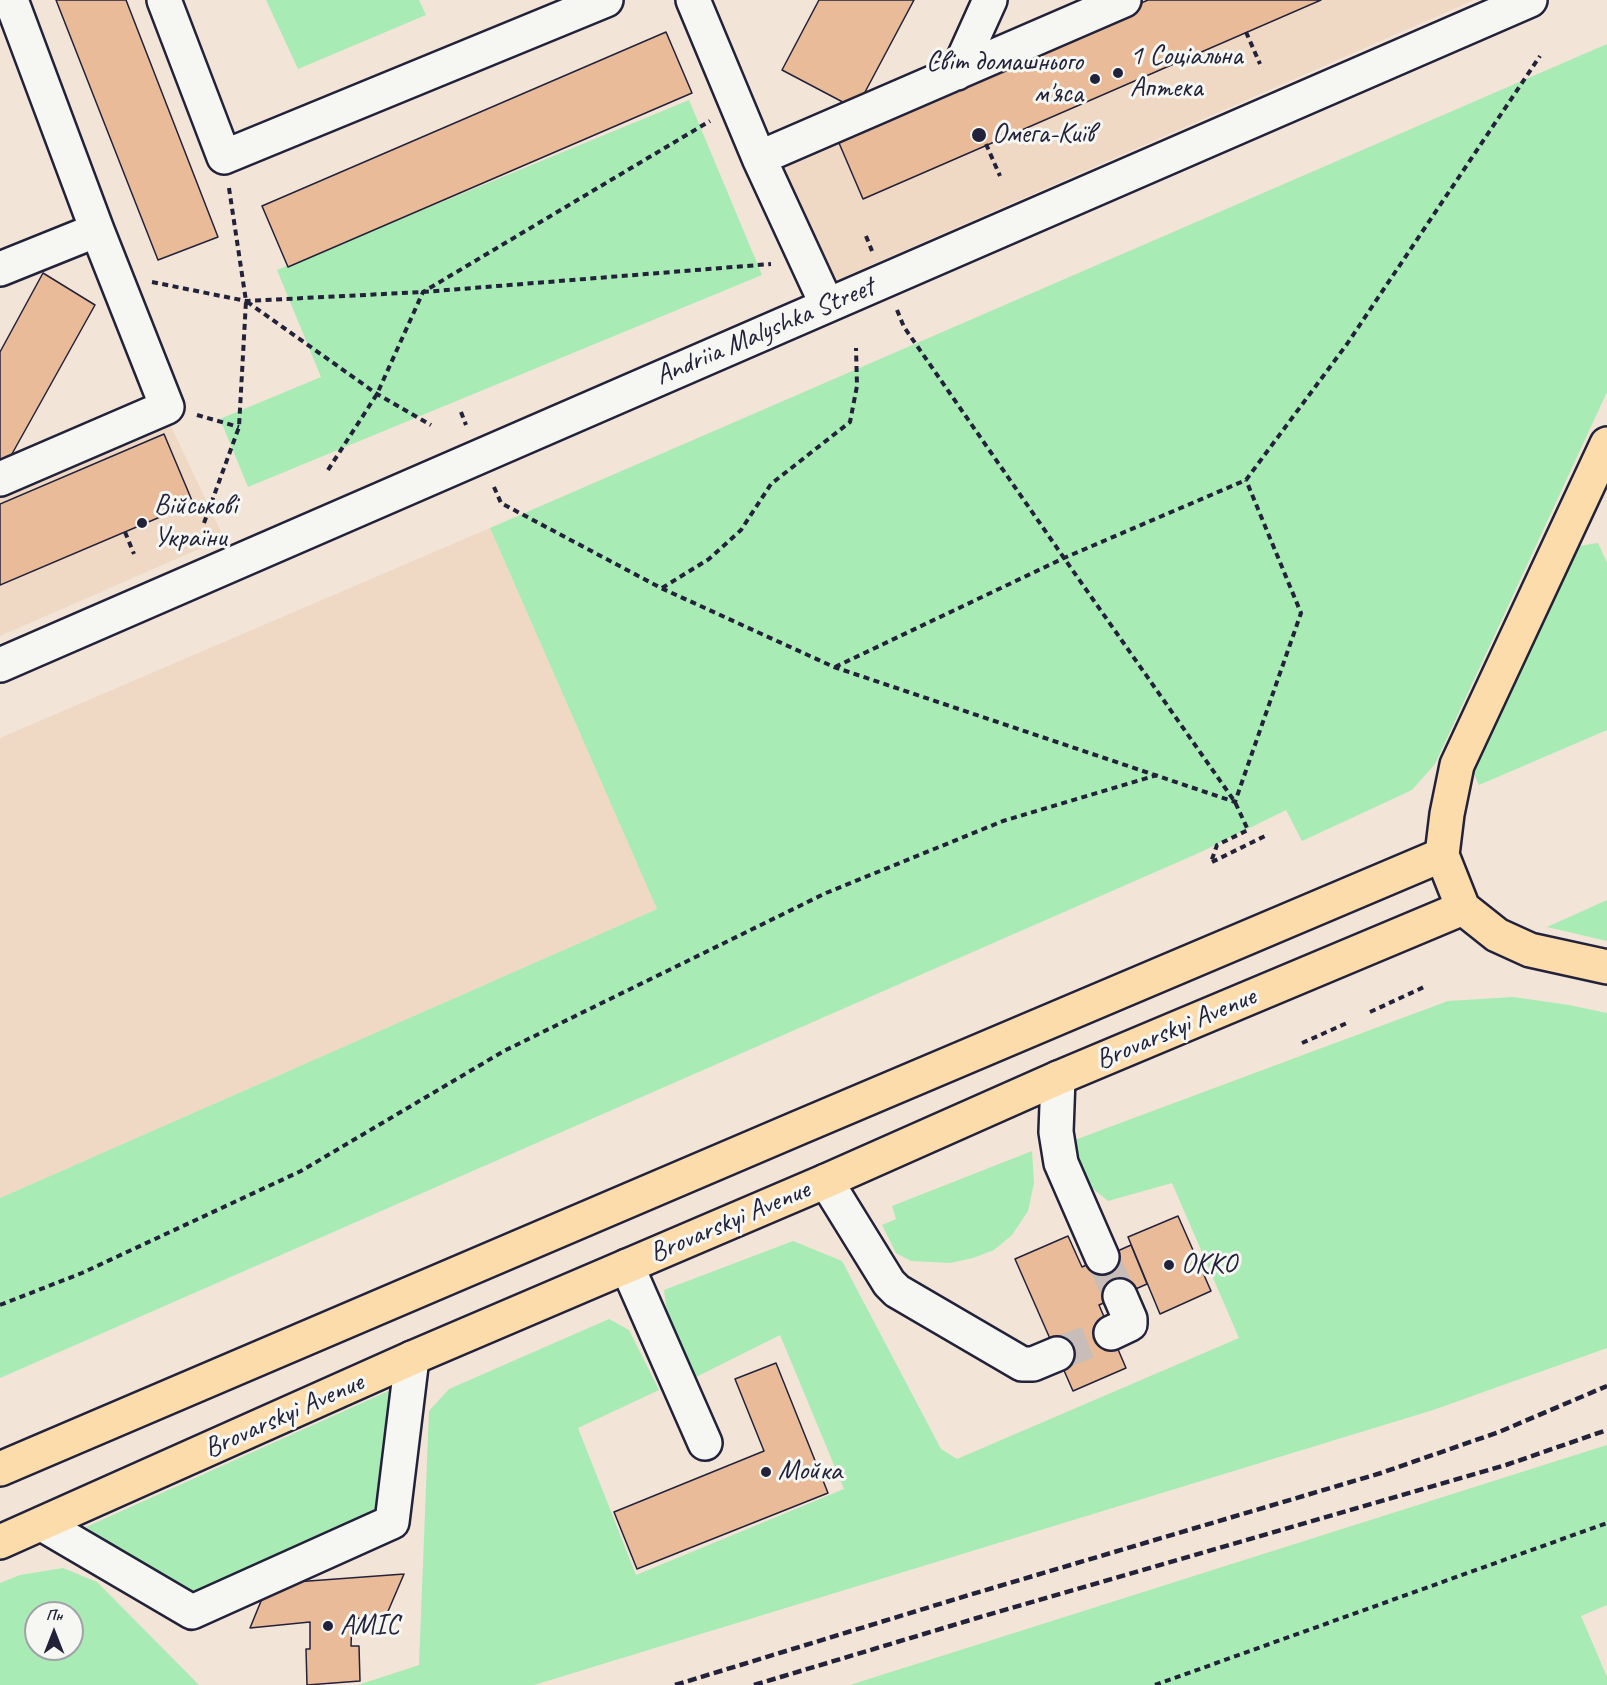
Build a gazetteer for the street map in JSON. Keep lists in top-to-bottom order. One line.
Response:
{"streets":{"main road":["Brovarskyi Avenue"],"street":["Andriia Malyshka Street"]},"places":["1 Соціальна Аптека","Світ домашнього м'яса","Омега-Київ","Військові України","OKKO","Мойка","AMIC"],"north":"top"}
